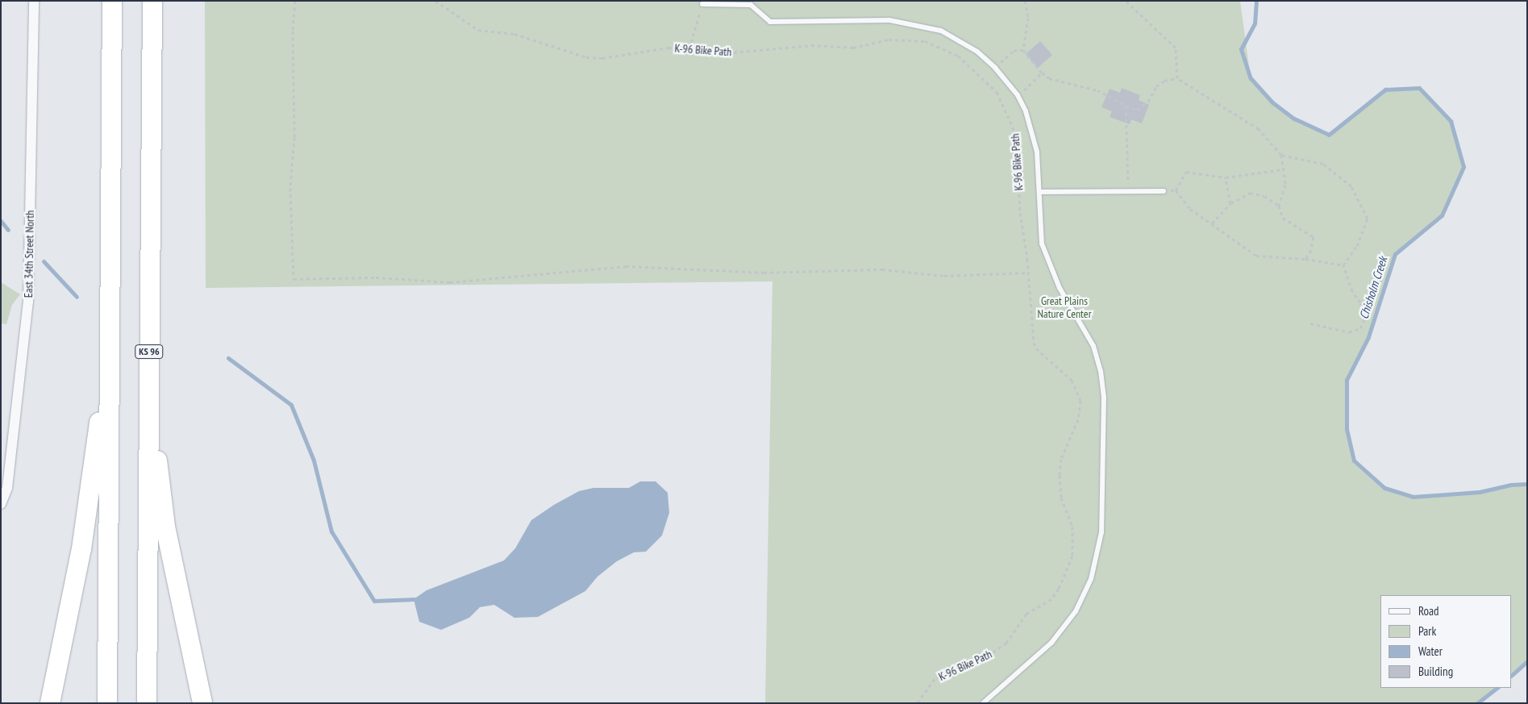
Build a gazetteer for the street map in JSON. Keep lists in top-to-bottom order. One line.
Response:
{"streets":{"highway":["KS 96"],"street":["East 34th Street North"],"path":["K-96 Bike Path"]},"water":["Chisholm Creek"],"parks":["Great Plains Nature Center"],"legend":["Road","Park","Water","Building"]}
